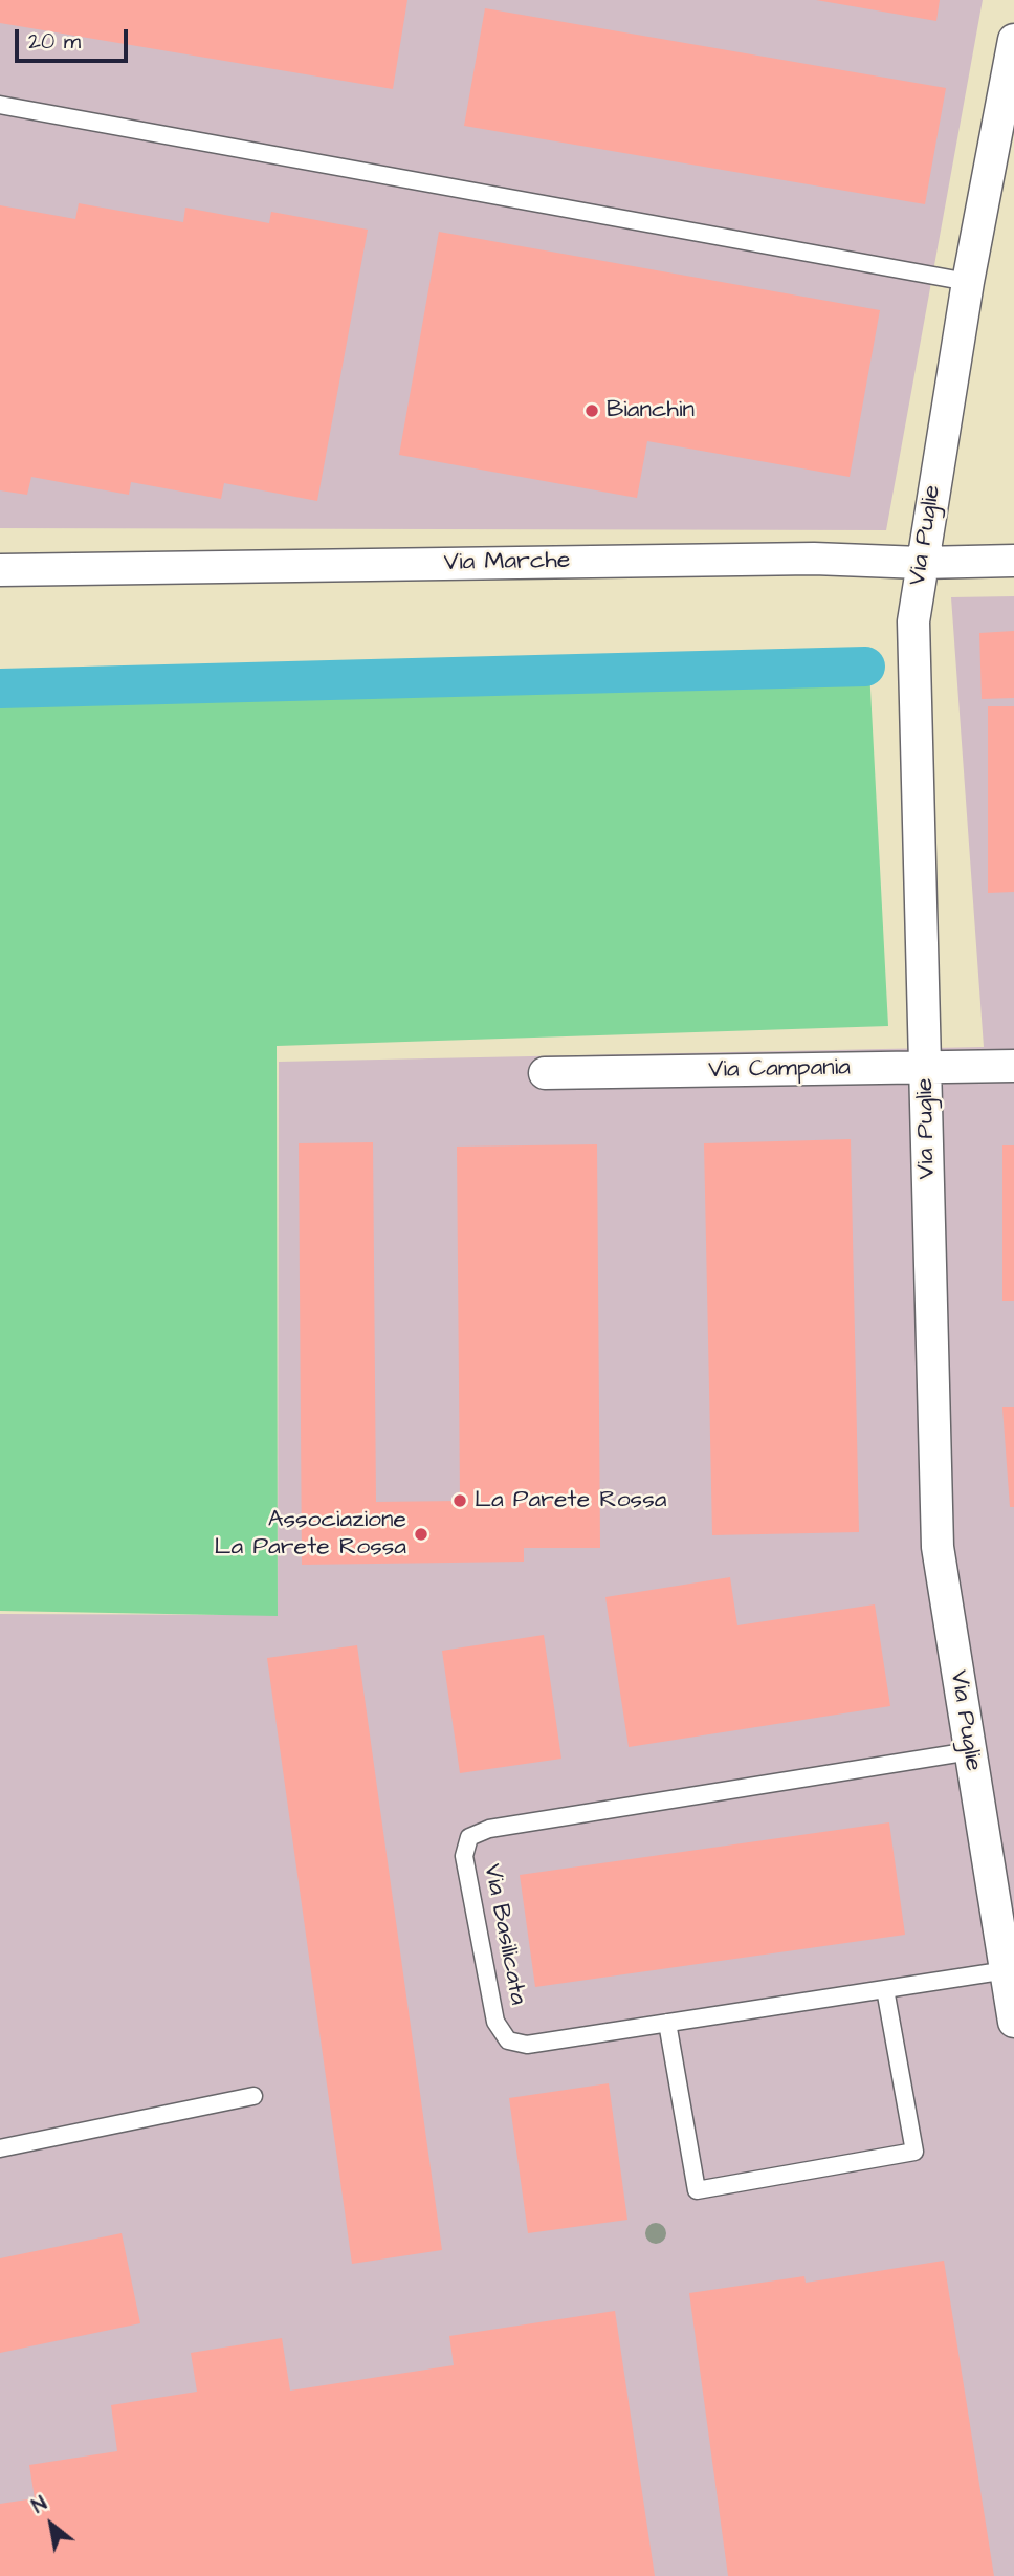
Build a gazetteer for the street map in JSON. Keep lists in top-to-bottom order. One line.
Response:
{"streets":{"street":["Via Puglie","Via Marche","Via Campania"],"lane":["Via Basilicata"]},"crossings":[["Via Puglie","Via Marche"],["Via Puglie","Via Campania"],["Via Puglie","Via Basilicata"]],"places":["Bianchin","La Parete Rossa","Associazione La Parete Rossa"],"scale_bar":"20 m","north":"top left"}
